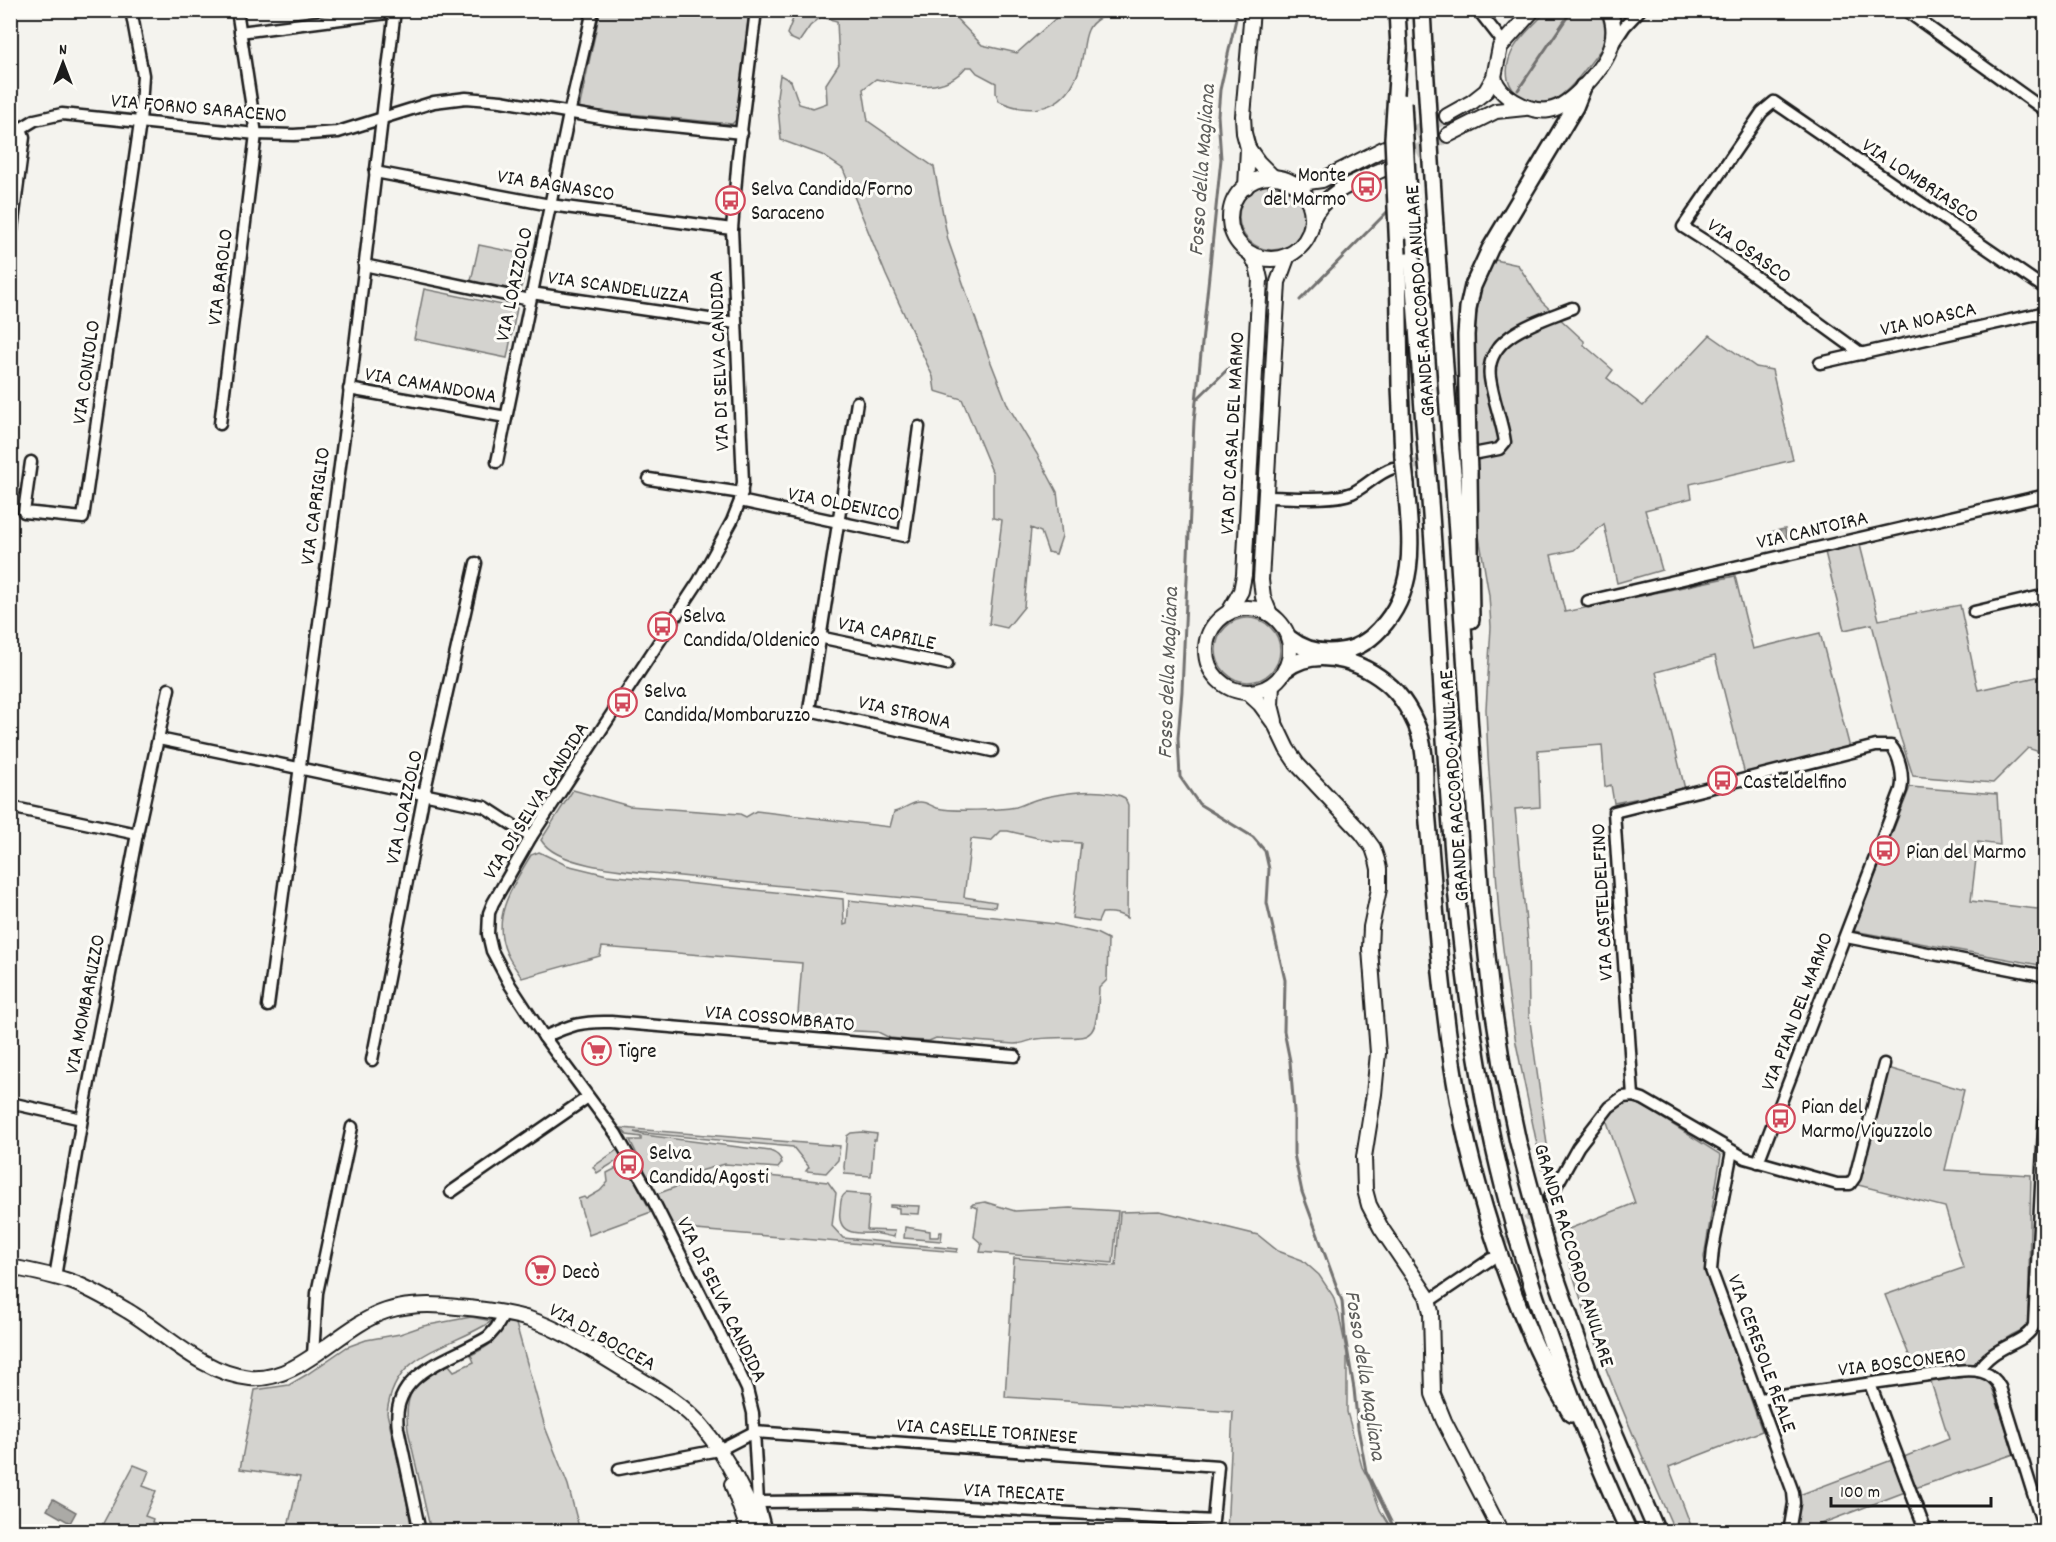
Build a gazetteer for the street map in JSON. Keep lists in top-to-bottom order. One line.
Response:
{"streets":{"highway":["GRANDE RACCORDO ANULARE"],"main road":["VIA DI CASAL DEL MARMO","VIA DI BOCCEA"],"street":["VIA FORNO SARACENO","VIA LOMBRIASCO","VIA BAGNASCO","VIA OSASCO","VIA BAROLO","VIA LOAZZOLO","VIA SCANDELUZZA","VIA NOASCA","VIA DI SELVA CANDIDA","VIA CONIOLO","VIA CAMANDONA","VIA OLDENICO","VIA CAPRIGLIO","VIA CANTOIRA","VIA CAPRILE","VIA STRONA","VIA CASTELDELFINO","VIA MOMBARUZZO","VIA PIAN DEL MARMO","VIA COSSOMBRATO","VIA CERESOLE REALE","VIA BOSCONERO","VIA CASELLE TORINESE","VIA TRECATE"]},"crossings":[["VIA FORNO SARACENO","VIA BAROLO"],["VIA FORNO SARACENO","VIA LOAZZOLO"],["VIA FORNO SARACENO","VIA DI SELVA CANDIDA"],["VIA FORNO SARACENO","VIA CONIOLO"],["VIA FORNO SARACENO","VIA CAPRIGLIO"],["VIA LOMBRIASCO","VIA OSASCO"],["VIA BAGNASCO","VIA LOAZZOLO"],["VIA BAGNASCO","VIA DI SELVA CANDIDA"],["VIA BAGNASCO","VIA CAPRIGLIO"],["VIA OSASCO","VIA NOASCA"],["VIA LOAZZOLO","VIA SCANDELUZZA"],["VIA LOAZZOLO","VIA CAMANDONA"],["VIA SCANDELUZZA","VIA DI SELVA CANDIDA"],["VIA SCANDELUZZA","VIA CAPRIGLIO"],["VIA DI SELVA CANDIDA","VIA OLDENICO"],["VIA DI SELVA CANDIDA","VIA COSSOMBRATO"],["VIA DI SELVA CANDIDA","VIA CASELLE TORINESE"],["VIA DI SELVA CANDIDA","VIA TRECATE"],["VIA CAMANDONA","VIA CAPRIGLIO"],["VIA OLDENICO","VIA CAPRILE"],["VIA CAPRILE","VIA STRONA"],["VIA CASTELDELFINO","VIA PIAN DEL MARMO"],["VIA MOMBARUZZO","VIA DI BOCCEA"],["VIA CERESOLE REALE","VIA BOSCONERO"],["VIA CASELLE TORINESE","VIA TRECATE"]],"water":["Fosso della Magliana"],"places":{"bus stop":["Monte del Marmo","Selva Candida/Forno Saraceno","Selva Candida/Oldenico","Selva Candida/Mombaruzzo","Casteldelfino","Pian del Marmo","Pian del Marmo/Viguzzolo","Selva Candida/Agosti"],"supermarket":["Tigre","Decò"]},"scale_bar":"100 m","north":"top"}
